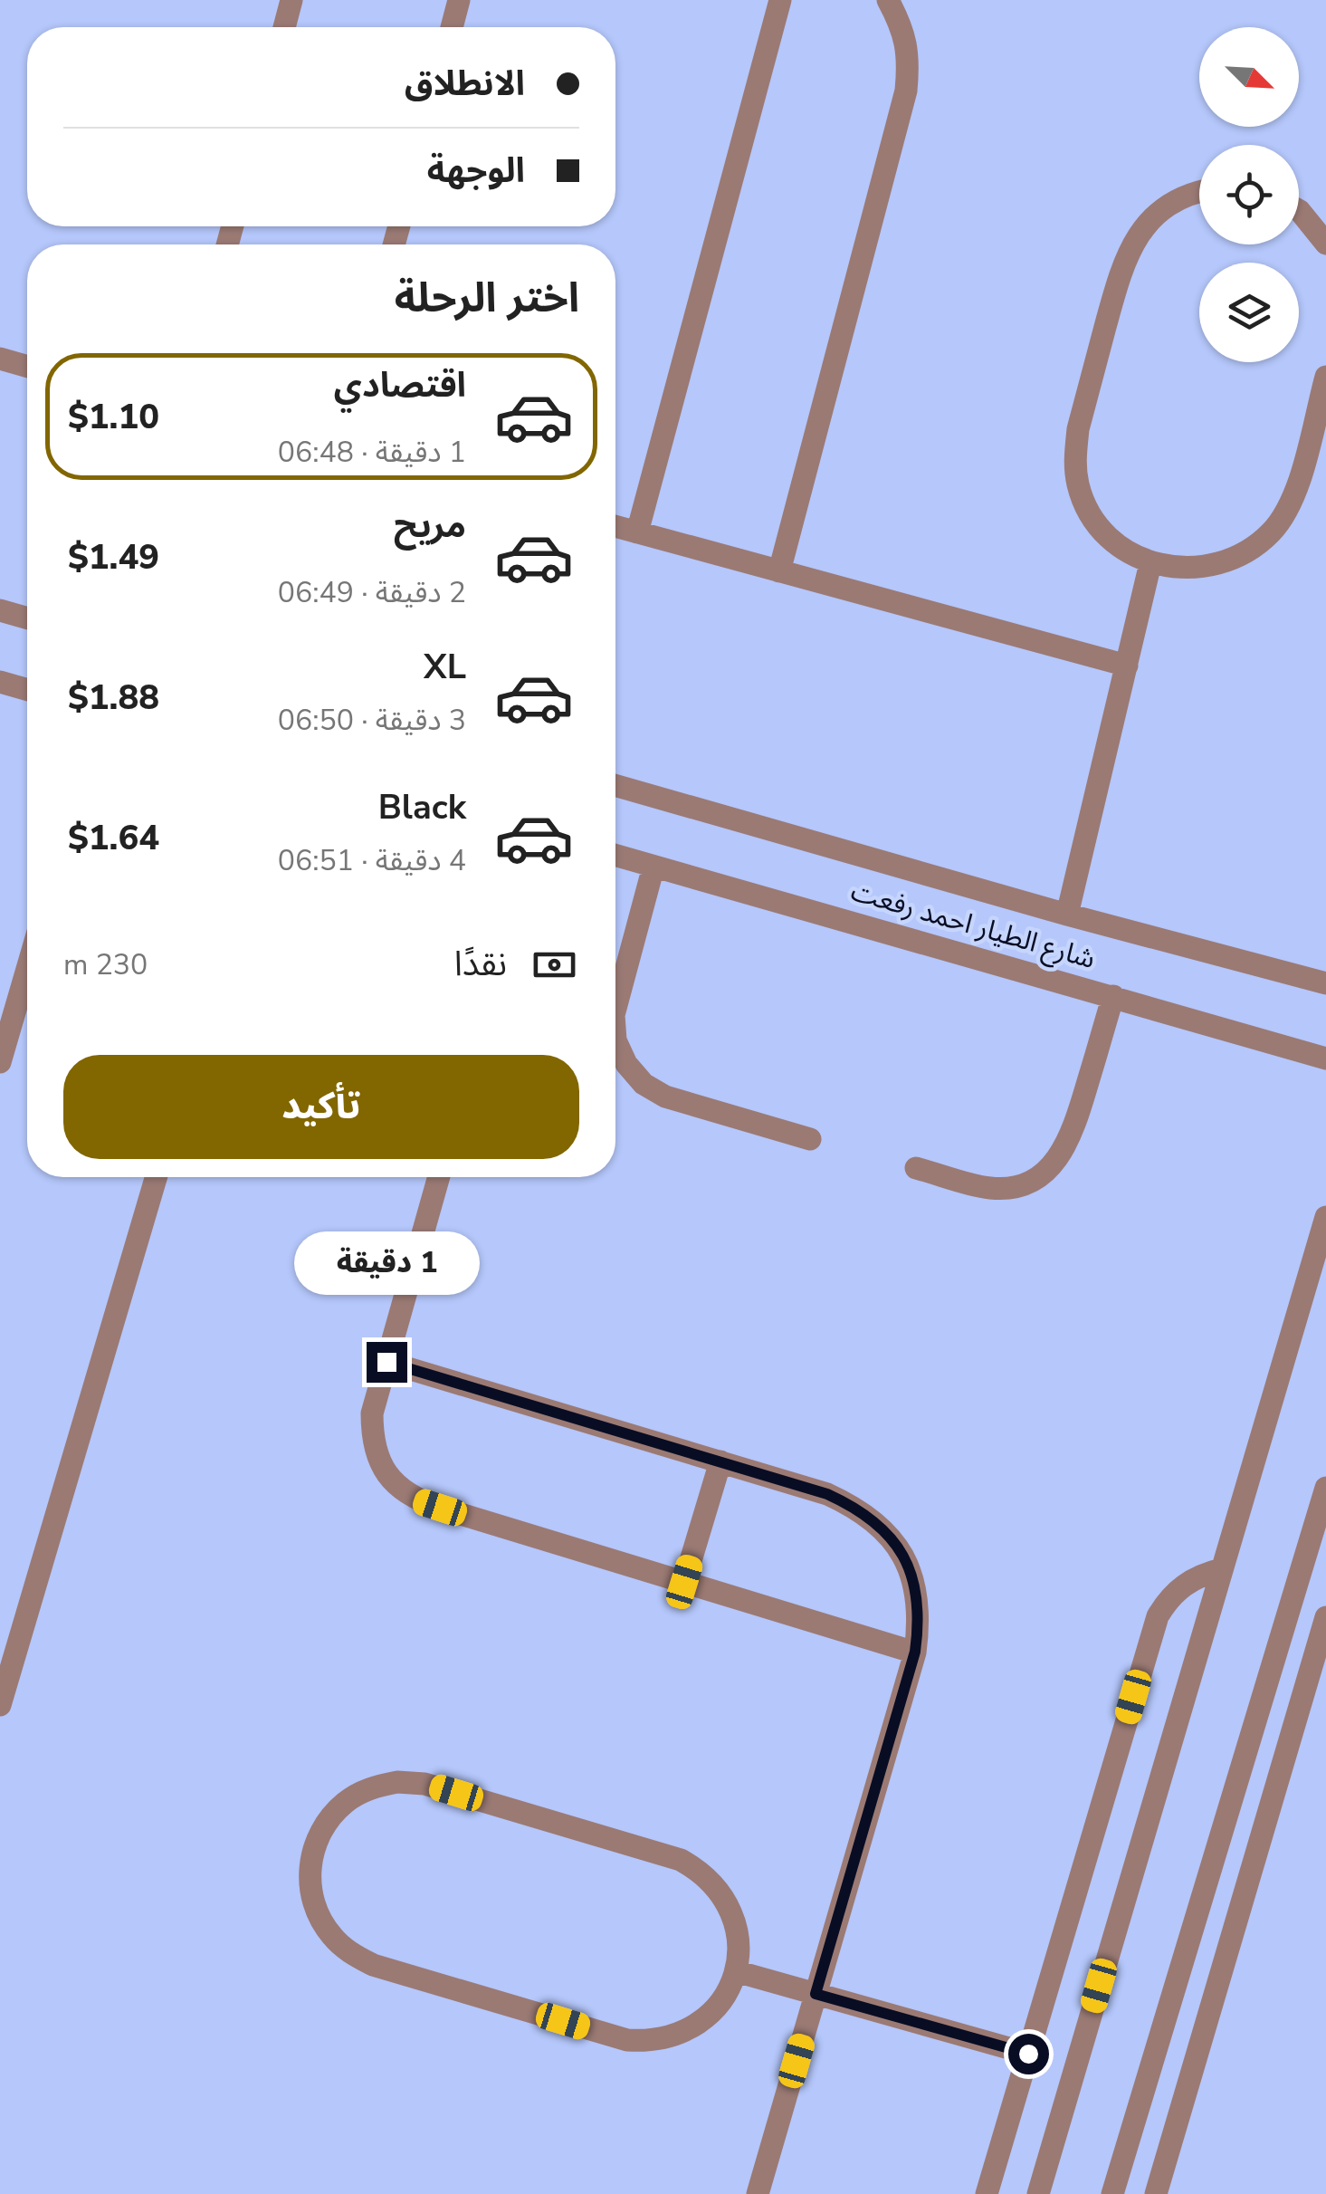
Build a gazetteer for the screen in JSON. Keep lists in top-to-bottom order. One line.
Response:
{"streets":{"street":["شارع الطيار احمد رفعت"]},"north":"bottom right","page":{"banner":["الانطلاق","الوجهة"],"heading":"اختر الرحلة","list":[{"name":"اقتصادي","note":"1 دقيقة · 06:48","value":"$1.10"},{"name":"مريح","note":"2 دقيقة · 06:49","value":"$1.49"},{"name":"XL","note":"3 دقيقة · 06:50","value":"$1.88"},{"name":"Black","note":"4 دقيقة · 06:51","value":"$1.64"}],"pay":["نقدًا","230 m"],"buttons":"تأكيد","bubble":"1 دقيقة"}}
